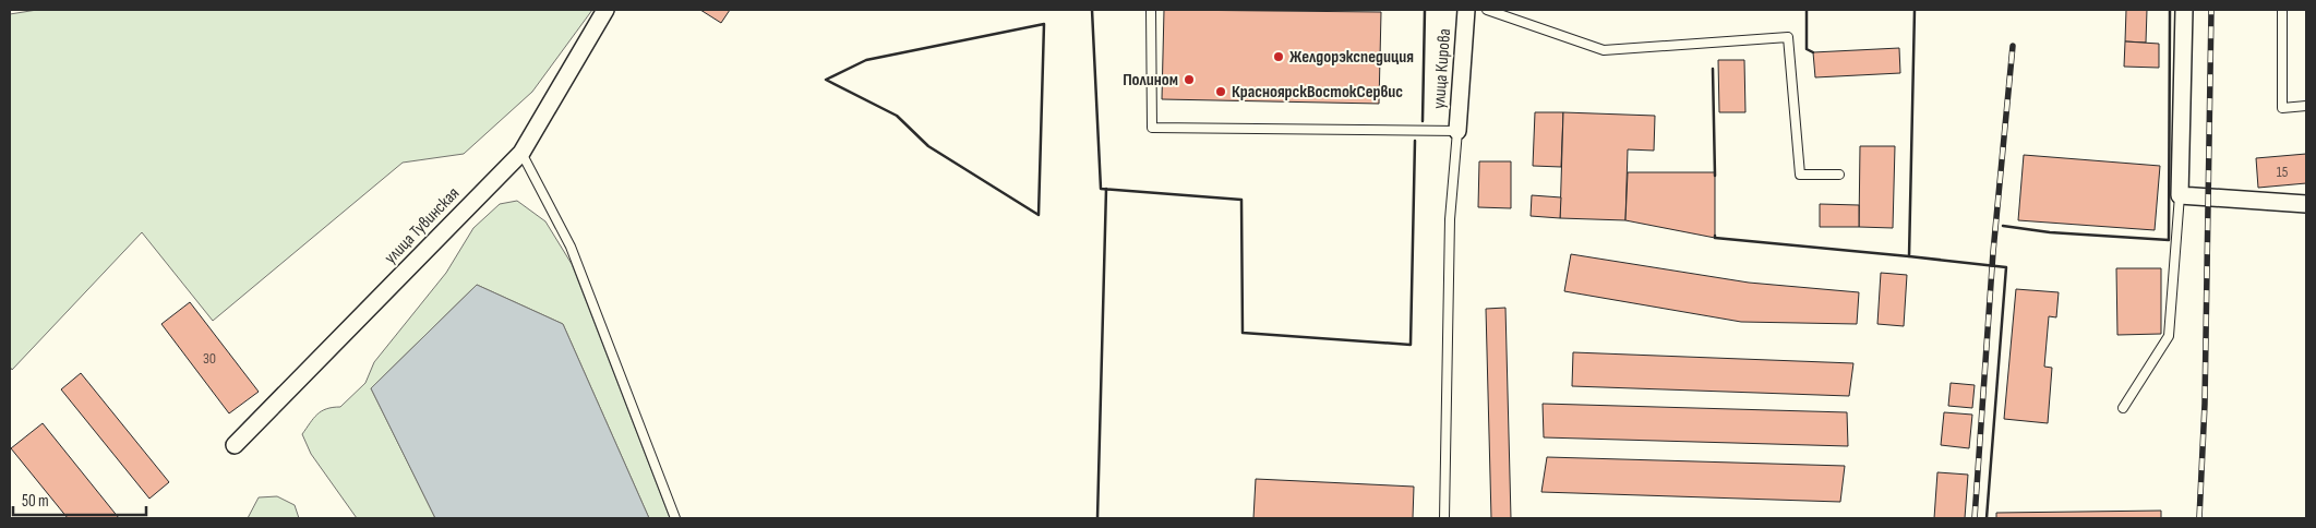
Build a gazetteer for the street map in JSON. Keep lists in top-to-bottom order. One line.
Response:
{"streets":{"street":["улица Кирова","улица Тувинская"]},"places":["Желдорэкспедиция","Полином","КрасноярскВостокСервис"],"house_numbers":["15","30"],"scale_bar":"50 m"}
